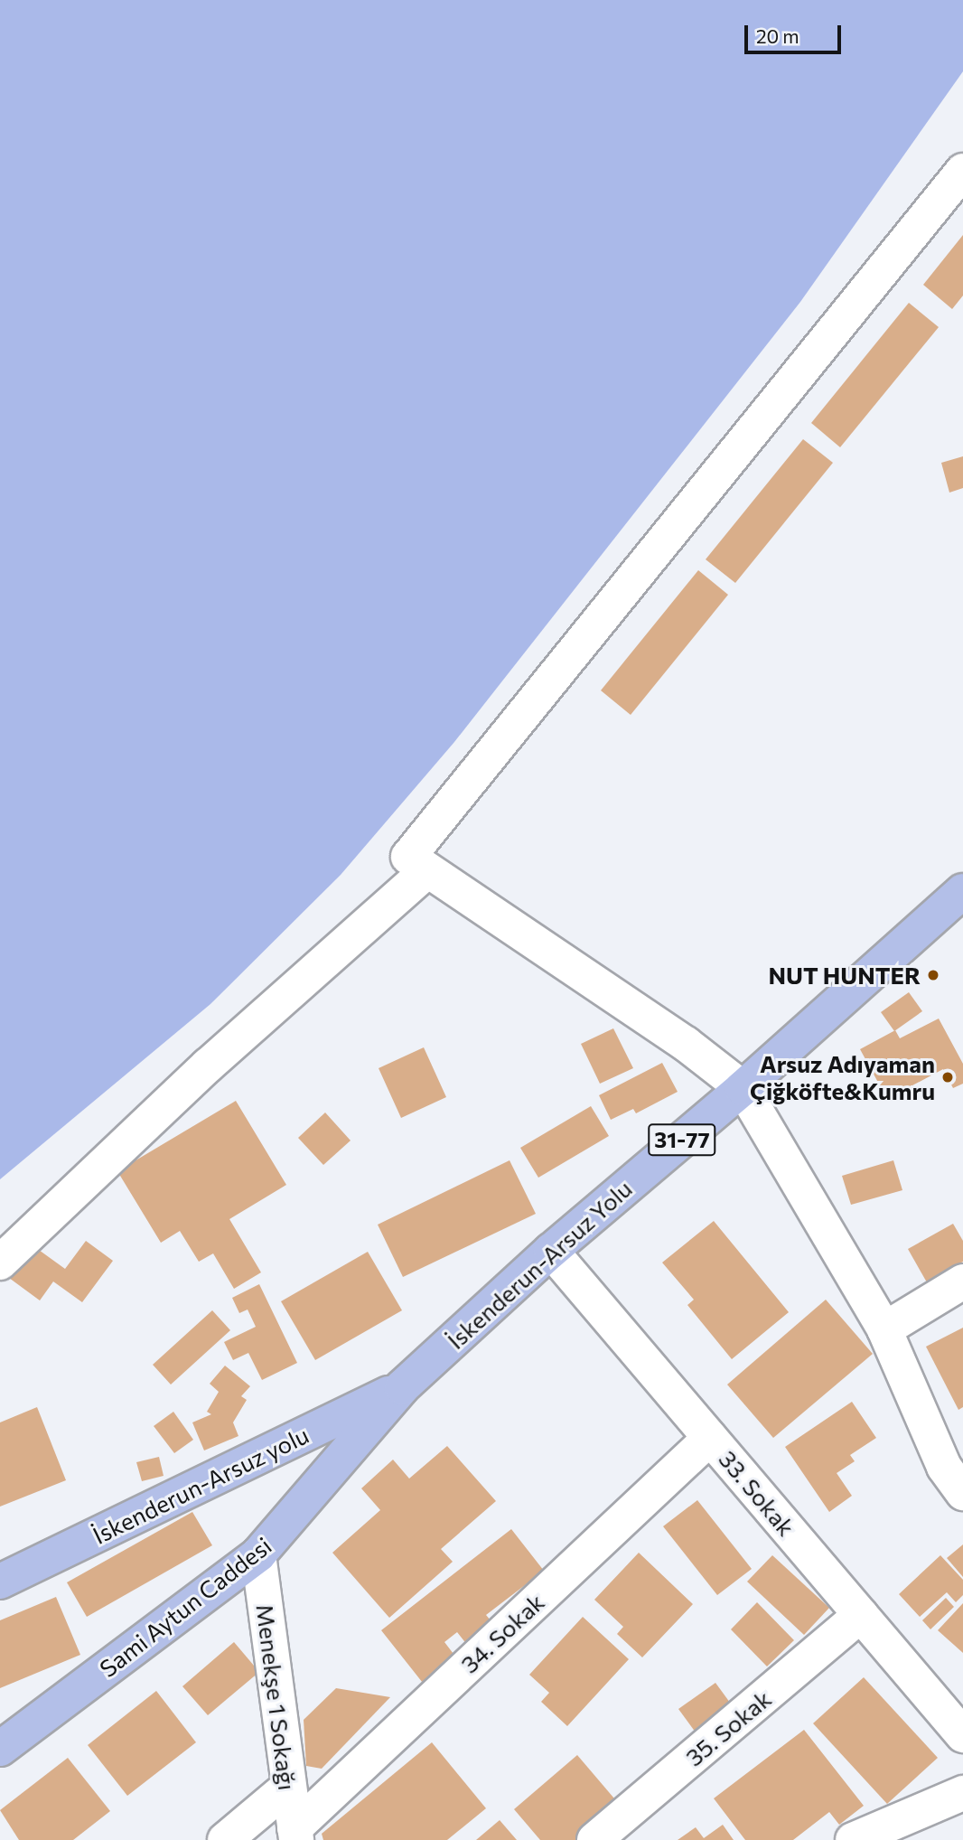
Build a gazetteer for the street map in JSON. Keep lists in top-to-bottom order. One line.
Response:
{"streets":{"main road":["31-77","İskenderun-Arsuz Yolu","İskenderun-Arsuz yolu","Sami Aytun Caddesi"],"street":["33. Sokak","34. Sokak","Menekşe 1 Sokağı","35. Sokak"]},"crossings":[["İskenderun-Arsuz Yolu","İskenderun-Arsuz yolu"],["İskenderun-Arsuz Yolu","33. Sokak"],["İskenderun-Arsuz Yolu","Sami Aytun Caddesi"],["İskenderun-Arsuz yolu","Sami Aytun Caddesi"],["33. Sokak","34. Sokak"],["33. Sokak","35. Sokak"],["Sami Aytun Caddesi","Menekşe 1 Sokağı"],["34. Sokak","Menekşe 1 Sokağı"]],"places":["NUT HUNTER","Arsuz Adıyaman Çiğköfte&Kumru"],"scale_bar":"20 m"}
